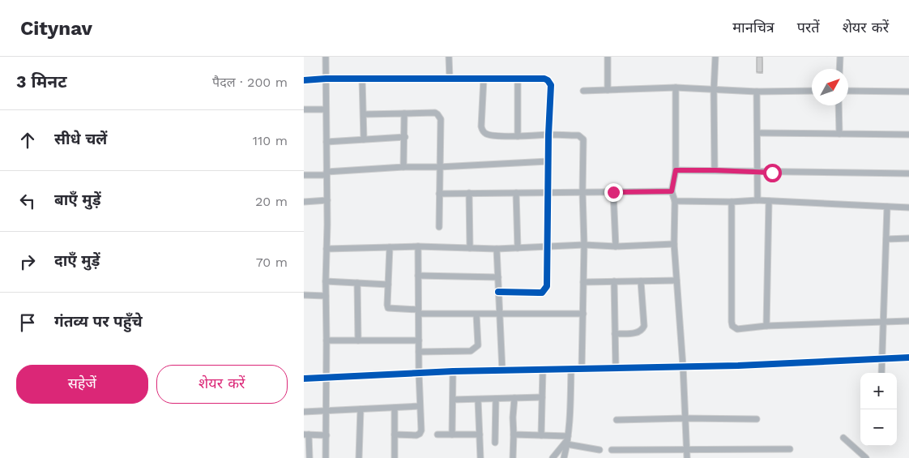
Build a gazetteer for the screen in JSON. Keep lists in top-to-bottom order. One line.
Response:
{"north":"top right","page":{"header":"Citynav","nav":["मानचित्र","परतें","शेयर करें"],"heading":["3 मिनट","पैदल · 200 m"],"list":[["सीधे चलें","110 m"],["बाएँ मुड़ें","20 m"],["दाएँ मुड़ें","70 m"],"गंतव्य पर पहुँचे"],"buttons":["सहेजें","शेयर करें"],"map_buttons":["+","−"]}}
